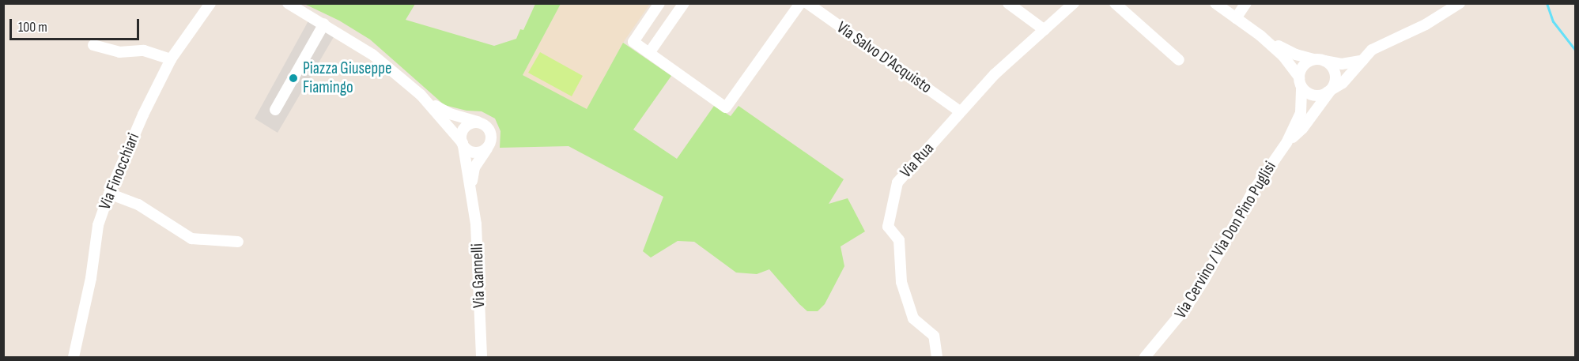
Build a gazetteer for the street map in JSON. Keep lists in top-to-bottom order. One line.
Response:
{"streets":{"street":["Via Salvo D'Acquisto","Via Rua","Via Finocchiari","Via Cervino / Via Don Pino Puglisi","Via Gannelli"]},"crossings":[["Via Salvo D'Acquisto","Via Rua"]],"places":["Piazza Giuseppe Fiamingo"],"scale_bar":"100 m"}
